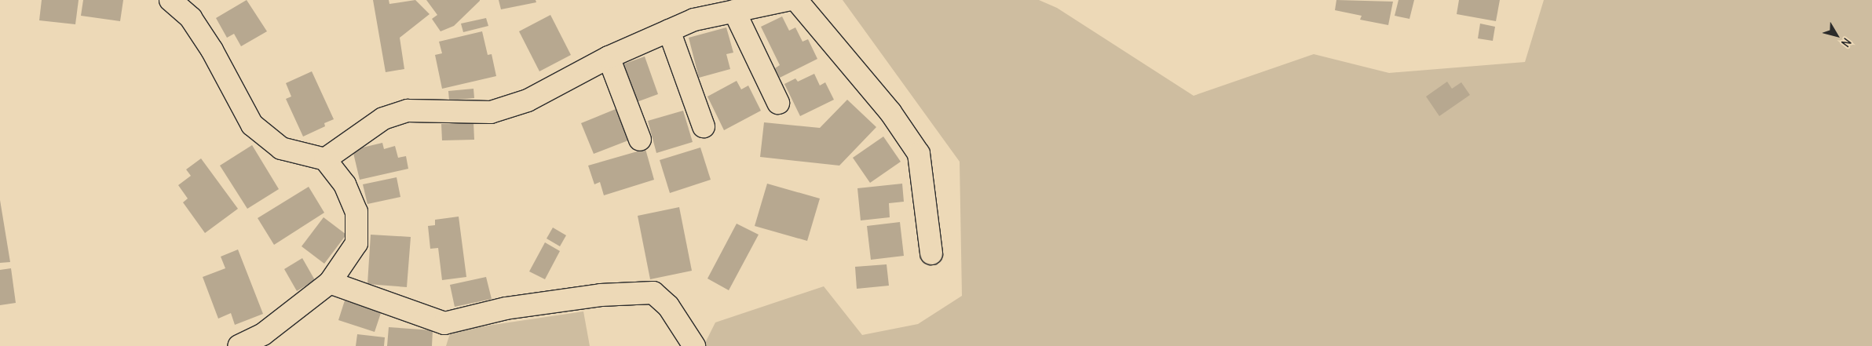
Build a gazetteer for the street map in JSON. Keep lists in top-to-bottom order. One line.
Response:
{"north":"bottom right"}
